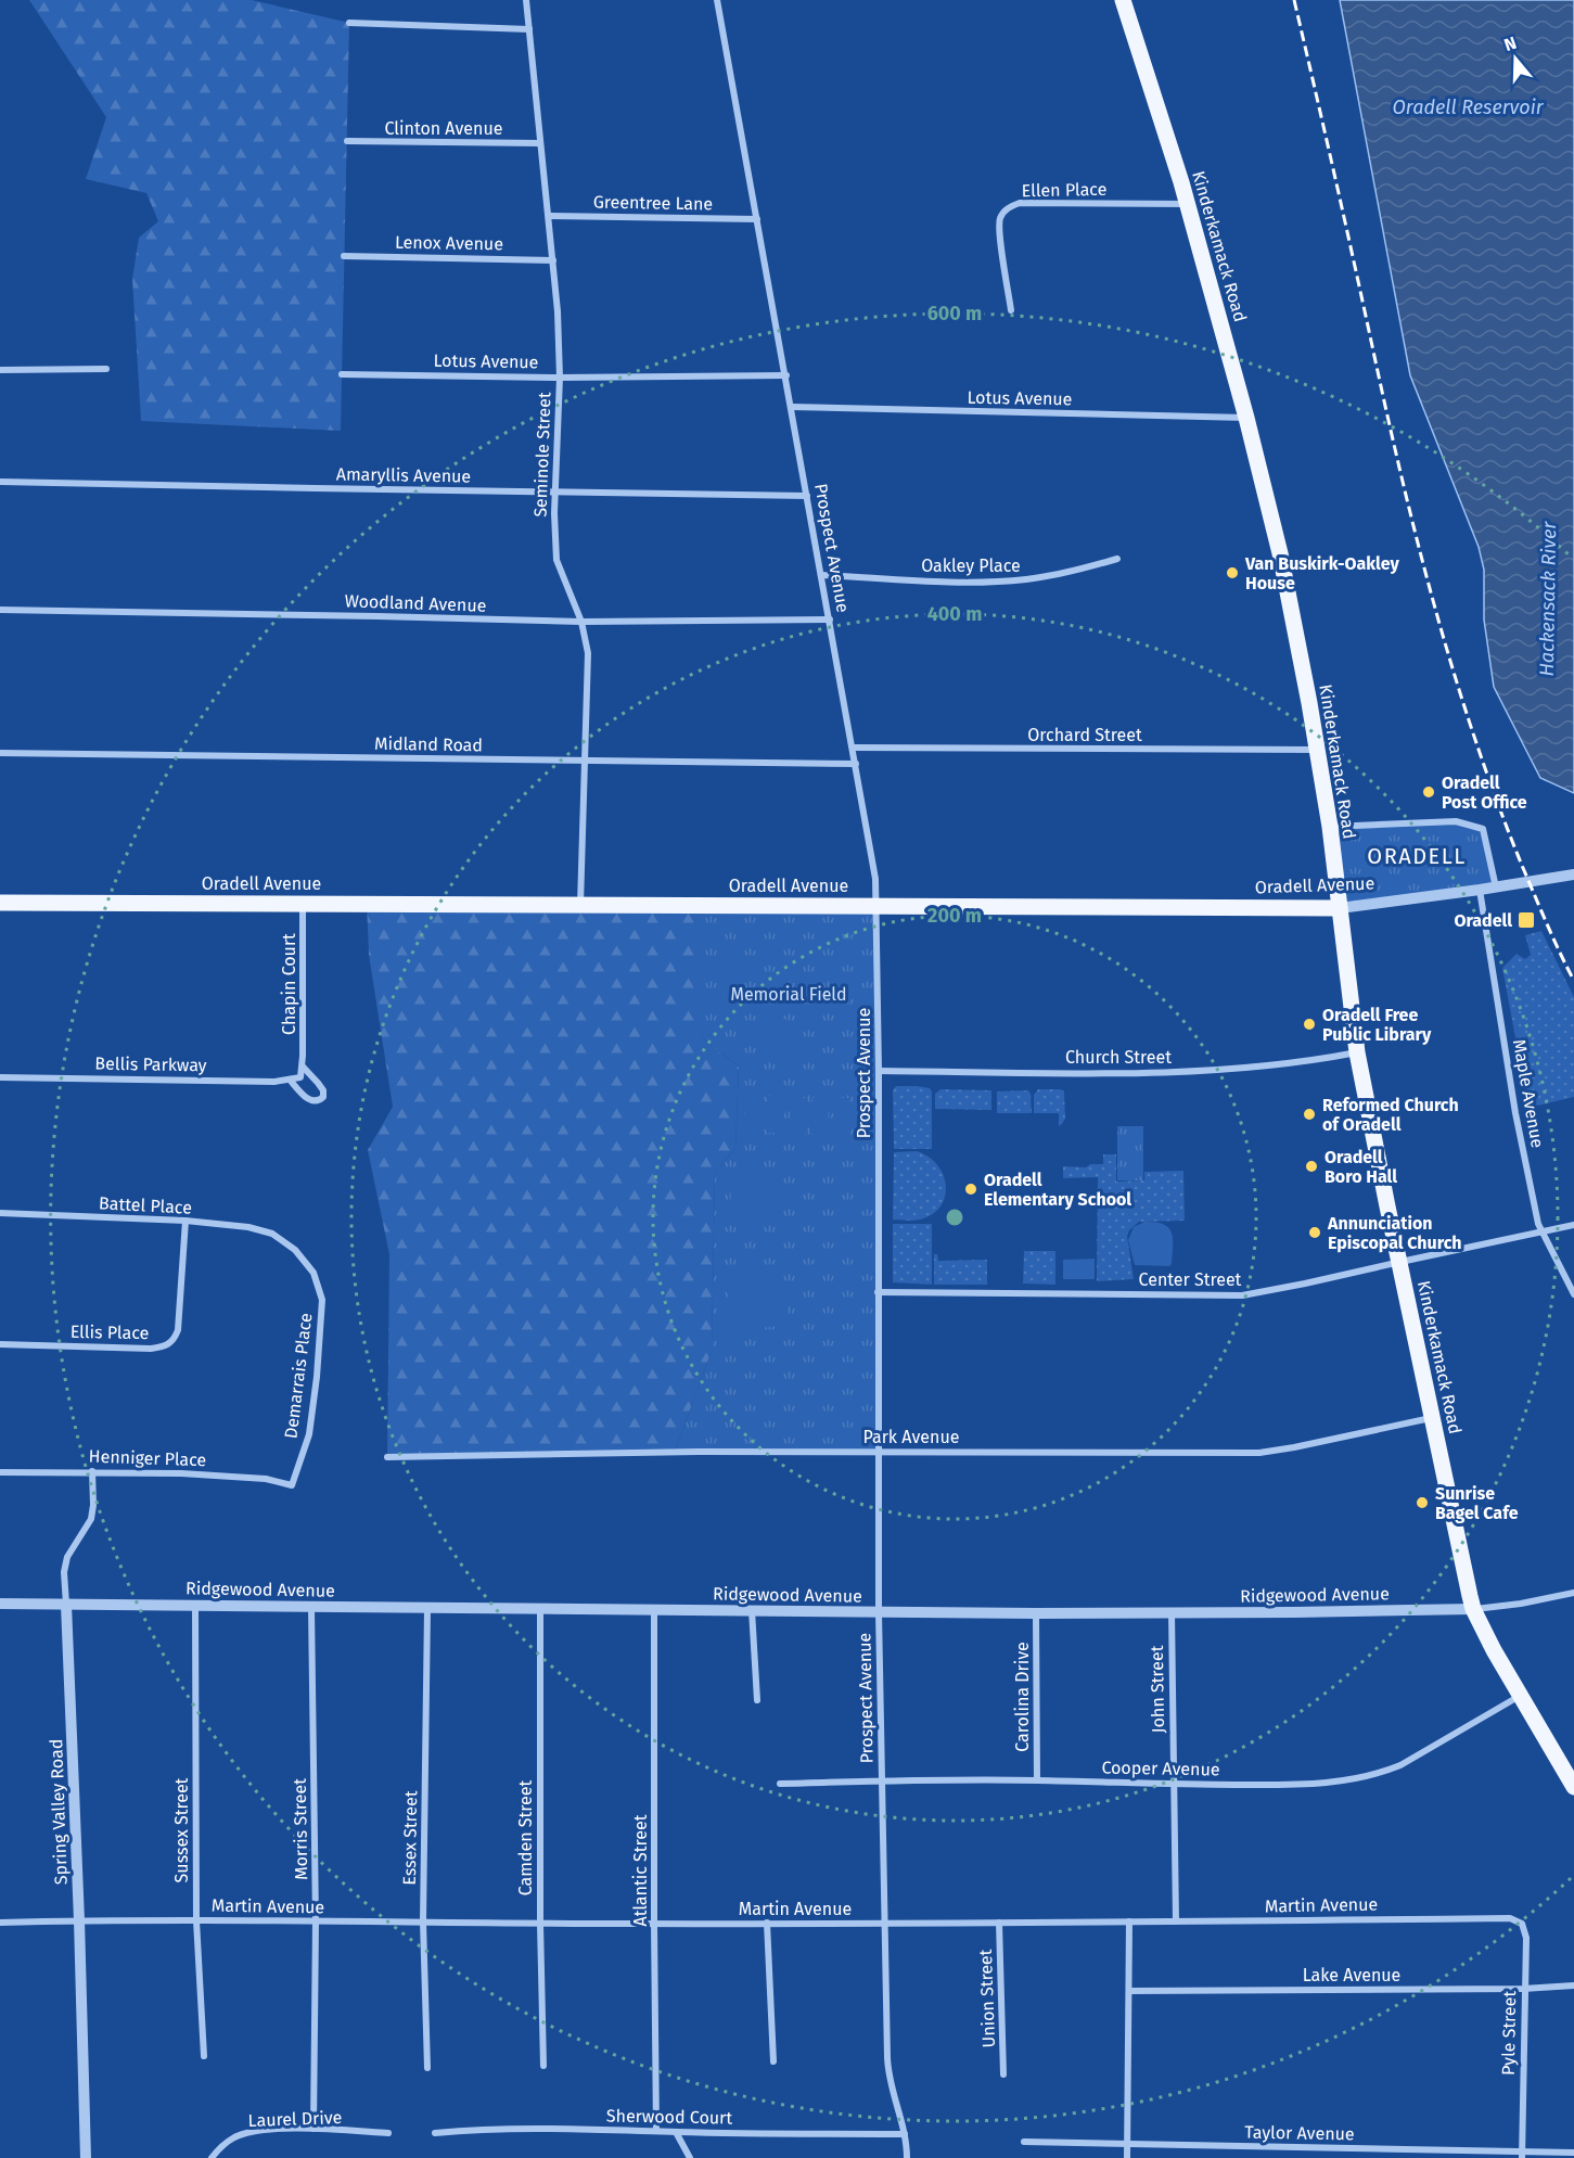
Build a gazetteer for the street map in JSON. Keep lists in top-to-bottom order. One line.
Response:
{"streets":{"main road":["Kinderkamack Road","Oradell Avenue"],"street":["Clinton Avenue","Ellen Place","Greentree Lane","Lenox Avenue","Lotus Avenue","Seminole Street","Amaryllis Avenue","Prospect Avenue","Oakley Place","Woodland Avenue","Orchard Street","Midland Road","Chapin Court","Church Street","Bellis Parkway","Maple Avenue","Battel Place","Center Street","Ellis Place","Demarrais Place","Park Avenue","Henniger Place","Ridgewood Avenue","John Street","Carolina Drive","Cooper Avenue","Spring Valley Road","Morris Street","Sussex Street","Essex Street","Camden Street","Atlantic Street","Martin Avenue","Lake Avenue","Union Street","Pyle Street","Sherwood Court","Laurel Drive","Taylor Avenue"]},"crossings":[["Clinton Avenue","Seminole Street"],["Ellen Place","Kinderkamack Road"],["Greentree Lane","Seminole Street"],["Greentree Lane","Prospect Avenue"],["Lenox Avenue","Seminole Street"],["Kinderkamack Road","Lotus Avenue"],["Kinderkamack Road","Orchard Street"],["Kinderkamack Road","Oradell Avenue"],["Kinderkamack Road","Church Street"],["Kinderkamack Road","Center Street"],["Kinderkamack Road","Park Avenue"],["Kinderkamack Road","Ridgewood Avenue"],["Kinderkamack Road","Cooper Avenue"],["Lotus Avenue","Seminole Street"],["Lotus Avenue","Prospect Avenue"],["Seminole Street","Amaryllis Avenue"],["Seminole Street","Woodland Avenue"],["Seminole Street","Midland Road"],["Seminole Street","Oradell Avenue"],["Amaryllis Avenue","Prospect Avenue"],["Prospect Avenue","Oakley Place"],["Prospect Avenue","Woodland Avenue"],["Prospect Avenue","Orchard Street"],["Prospect Avenue","Midland Road"],["Prospect Avenue","Oradell Avenue"],["Prospect Avenue","Church Street"],["Prospect Avenue","Center Street"],["Prospect Avenue","Park Avenue"],["Prospect Avenue","Ridgewood Avenue"],["Prospect Avenue","Cooper Avenue"],["Prospect Avenue","Martin Avenue"],["Prospect Avenue","Sherwood Court"],["Oradell Avenue","Chapin Court"],["Oradell Avenue","Maple Avenue"],["Chapin Court","Bellis Parkway"],["Maple Avenue","Center Street"],["Battel Place","Ellis Place"],["Battel Place","Demarrais Place"],["Demarrais Place","Henniger Place"],["Henniger Place","Spring Valley Road"],["Ridgewood Avenue","John Street"],["Ridgewood Avenue","Carolina Drive"],["Ridgewood Avenue","Spring Valley Road"],["Ridgewood Avenue","Morris Street"],["Ridgewood Avenue","Sussex Street"],["Ridgewood Avenue","Essex Street"],["Ridgewood Avenue","Camden Street"],["Ridgewood Avenue","Atlantic Street"],["John Street","Cooper Avenue"],["John Street","Martin Avenue"],["Carolina Drive","Cooper Avenue"],["Spring Valley Road","Martin Avenue"],["Morris Street","Martin Avenue"],["Morris Street","Laurel Drive"],["Sussex Street","Martin Avenue"],["Essex Street","Martin Avenue"],["Camden Street","Martin Avenue"],["Atlantic Street","Martin Avenue"],["Atlantic Street","Sherwood Court"],["Martin Avenue","Union Street"],["Martin Avenue","Pyle Street"],["Lake Avenue","Pyle Street"],["Pyle Street","Taylor Avenue"]],"districts":["ORADELL"],"water":["Oradell Reservoir","Hackensack River"],"parks":["Memorial Field"],"places":{"other":["Van Buskirk-Oakley House","Oradell Post Office","Oradell Free Public Library","Reformed Church of Oradell","Oradell Boro Hall","Oradell Elementary School","Annunciation Episcopal Church","Sunrise Bagel Cafe"],"transit":["Oradell"]},"north":"top","rings":["600 m","400 m","200 m"]}
